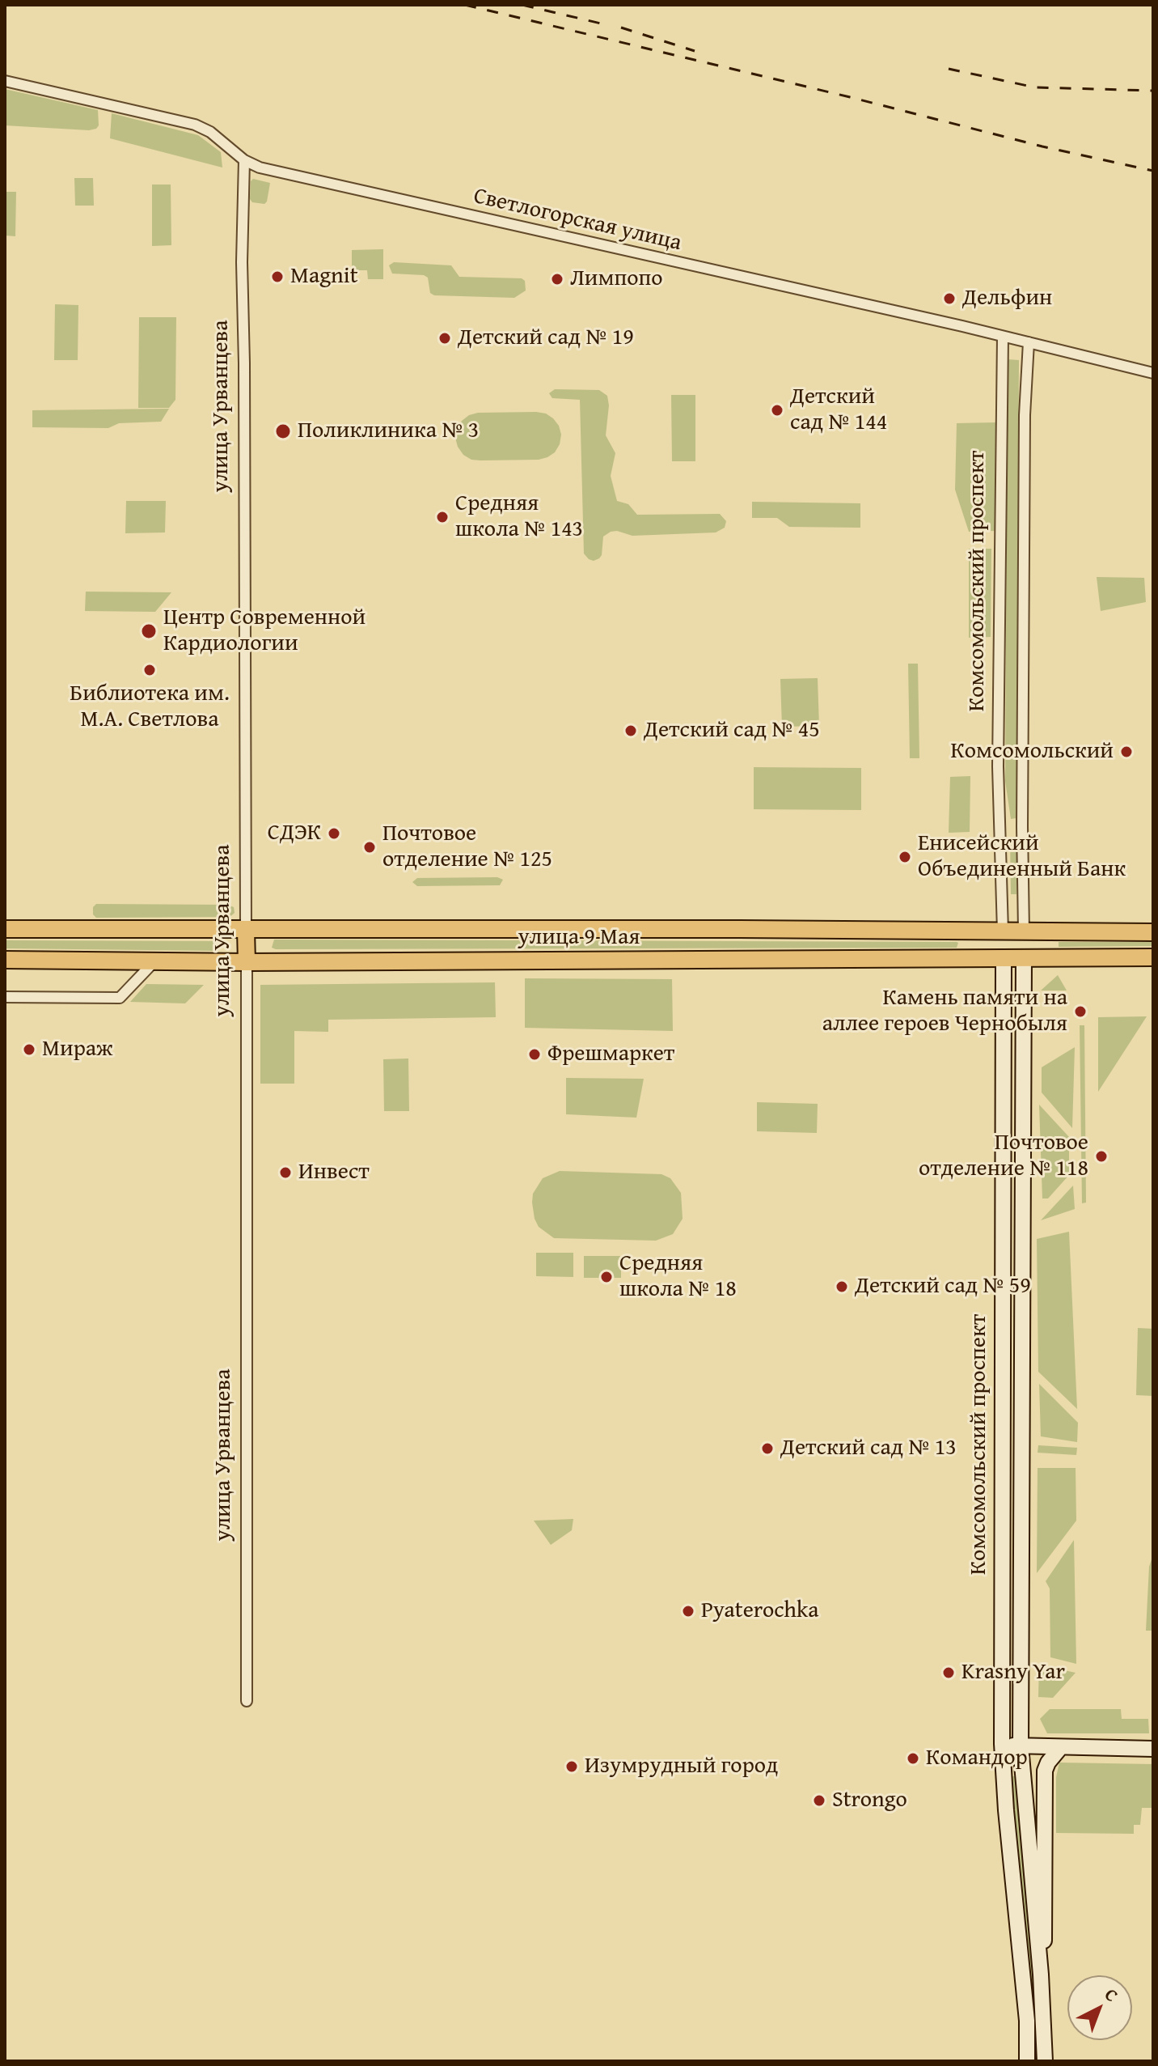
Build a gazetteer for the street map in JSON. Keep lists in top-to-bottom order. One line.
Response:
{"streets":{"main road":["улица Урванцева","Комсомольский проспект","улица 9 Мая"],"street":["Светлогорская улица"]},"crossings":[["Светлогорская улица","улица Урванцева"],["Светлогорская улица","Комсомольский проспект"],["улица Урванцева","улица 9 Мая"],["Комсомольский проспект","улица 9 Мая"]],"places":["Magnit","Лимпопо","Дельфин","Детский сад № 19","Детский сад № 144","Поликлиника № 3","Средняя школа № 143","Центр Современной Кардиологии","Библиотека им. М.А. Светлова","Детский сад № 45","Комсомольский","СДЭК","Почтовое отделение № 125","Енисейский Объединенный Банк","Камень памяти на аллее героев Чернобыля","Мираж","Фрешмаркет","Почтовое отделение № 118","Инвест","Средняя школа № 18","Детский сад № 59","Детский сад № 13","Pyaterochka","Krasny Yar","Командор","Изумрудный город","Strongo"],"north":"top right"}
